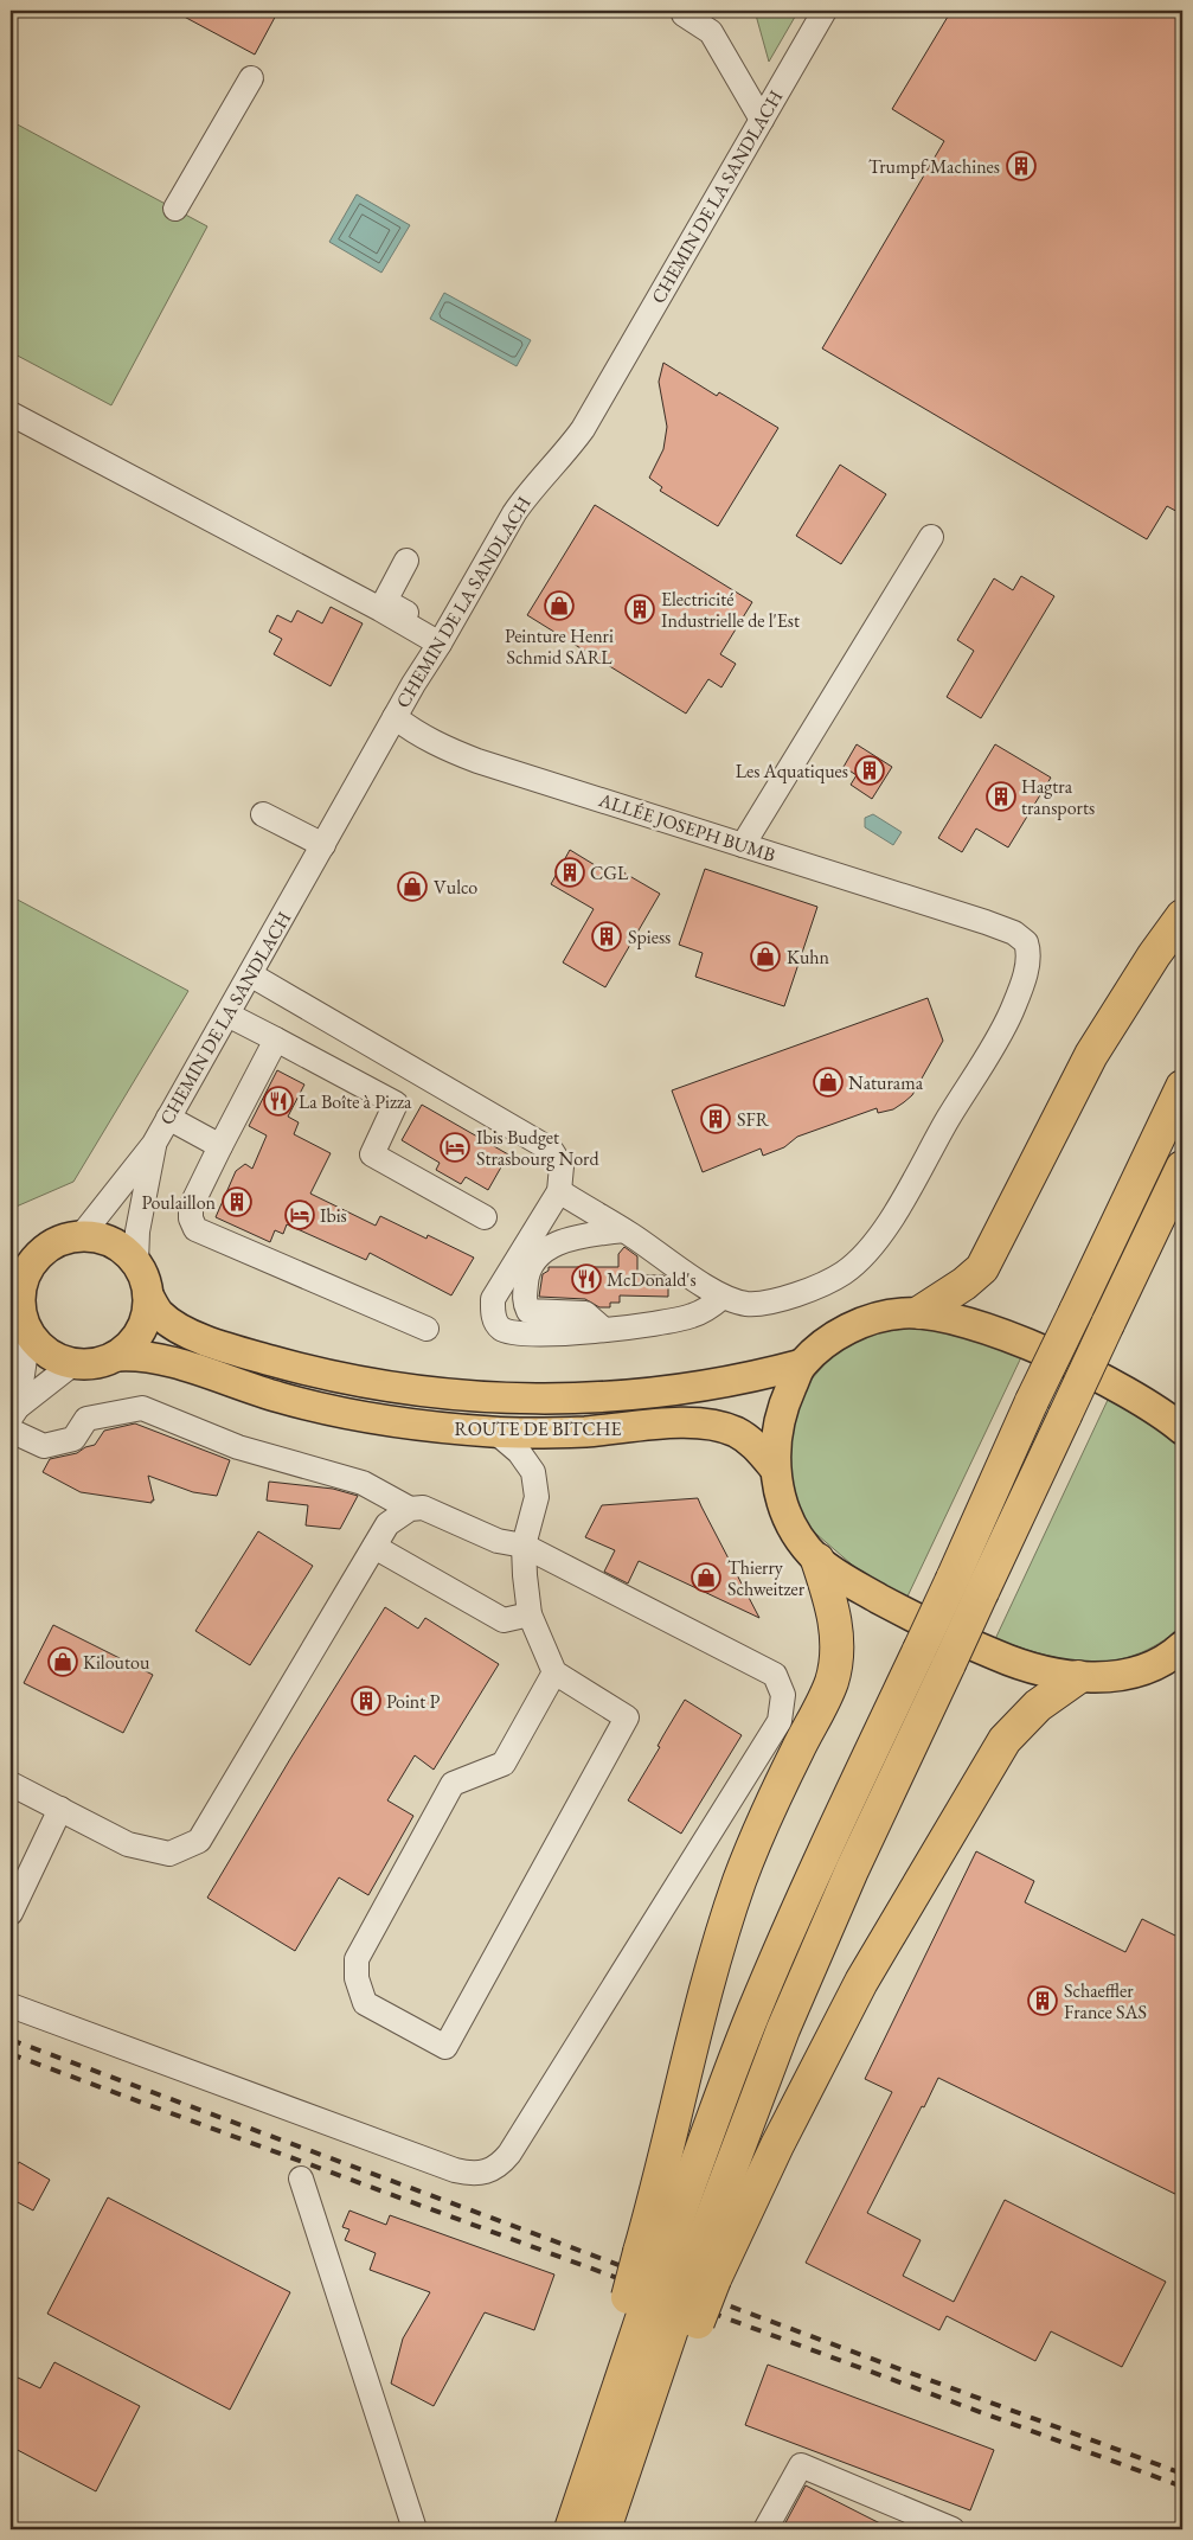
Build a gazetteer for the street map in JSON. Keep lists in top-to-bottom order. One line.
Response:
{"streets":{"main road":["ROUTE DE BITCHE"],"street":["CHEMIN DE LA SANDLACH","ALLÉE JOSEPH BUMB"]},"crossings":[["CHEMIN DE LA SANDLACH","ALLÉE JOSEPH BUMB"],["CHEMIN DE LA SANDLACH","ROUTE DE BITCHE"]],"places":{"building":["Trumpf Machines","Electricité Industrielle de l'Est","Les Aquatiques","Hagtra transports","CGL","Spiess","SFR","Poulaillon","Point P","Schaeffler France SAS"],"shop":["Peinture Henri Schmid SARL","Vulco","Kuhn","Naturama","Thierry Schweitzer","Kiloutou"],"restaurant":["La Boîte à Pizza","McDonald's"],"hotel":["Ibis Budget Strasbourg Nord","Ibis"]}}
